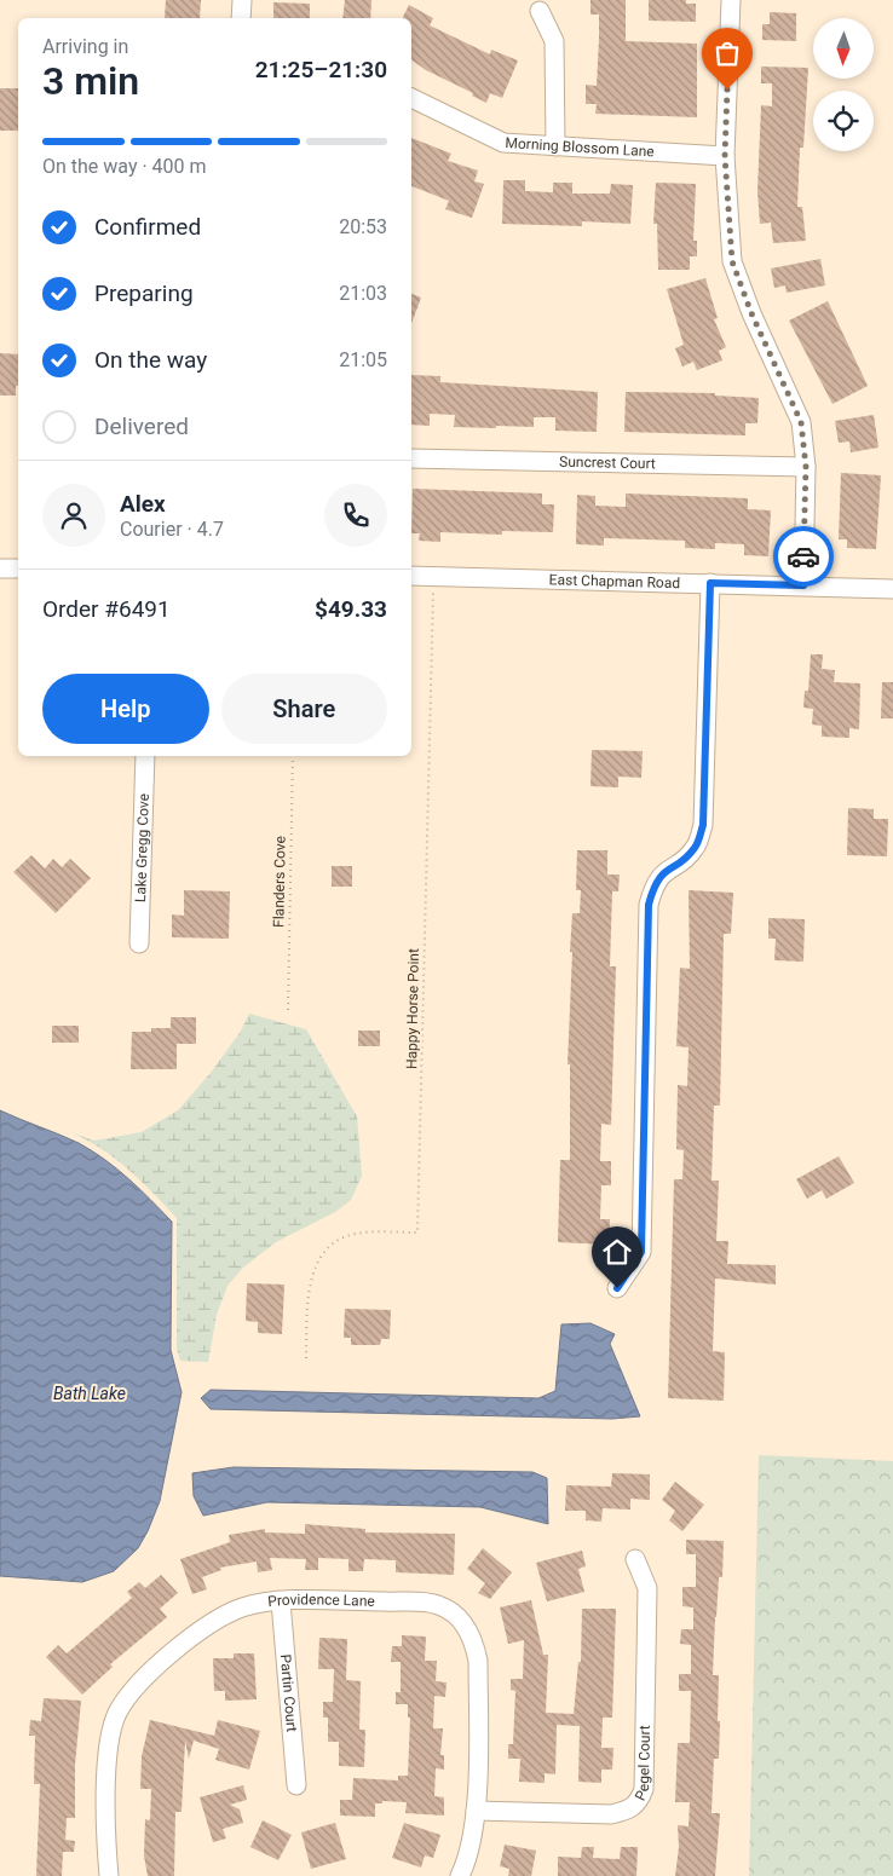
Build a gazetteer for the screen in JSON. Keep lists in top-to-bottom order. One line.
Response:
{"streets":{"street":["Morning Blossom Lane","Suncrest Court","East Chapman Road","Lake Gregg Cove","Providence Lane","Partin Court","Pegel Court"],"path":["Flanders Cove","Happy Horse Point"]},"crossings":[["East Chapman Road","Happy Horse Point"],["Providence Lane","Partin Court"],["Providence Lane","Pegel Court"]],"water":["Bath Lake"],"north":"bottom","page":{"heading":["3 min","Arriving in","21:25–21:30"],"panel":["Alex","Courier · 4.7","Order #6491","$49.33"],"bar":"On the way · 400 m","list":[["Confirmed","20:53"],["Preparing","21:03"],["On the way","21:05"],"Delivered"],"buttons":["Help","Share"]}}
